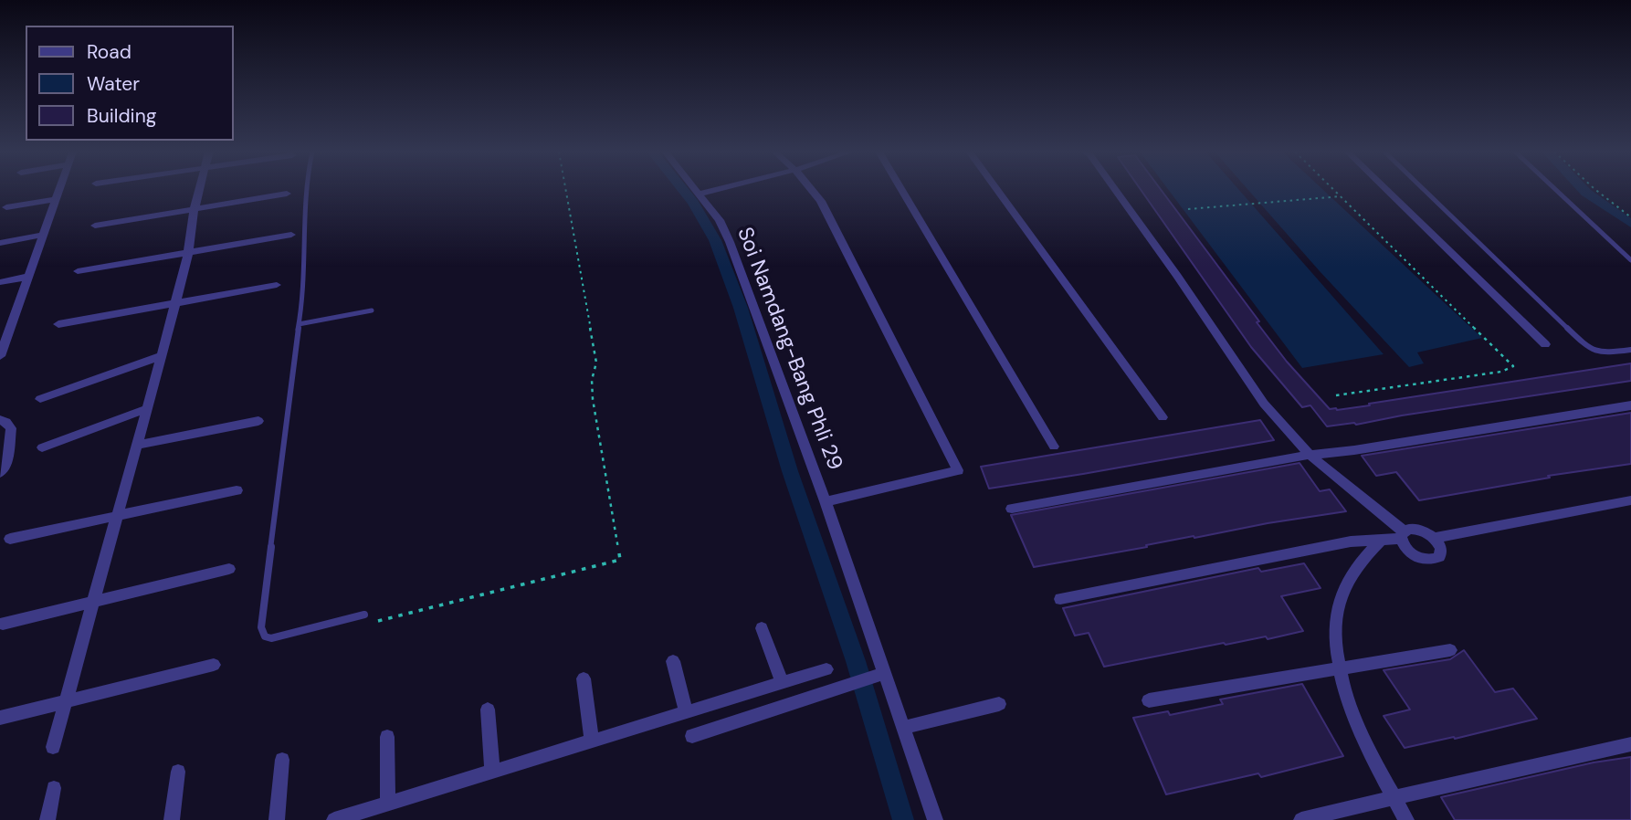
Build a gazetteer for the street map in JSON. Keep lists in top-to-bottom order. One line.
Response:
{"streets":{"street":["Soi Namdang-Bang Phli 29"]},"legend":["Road","Water","Building"]}
